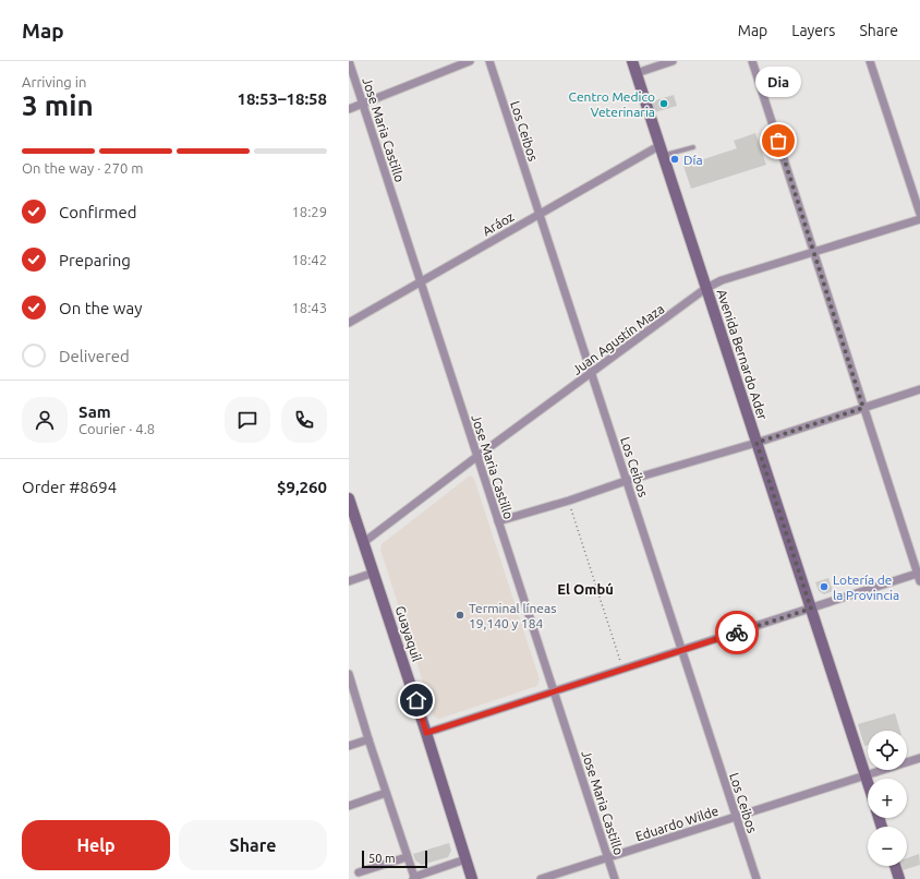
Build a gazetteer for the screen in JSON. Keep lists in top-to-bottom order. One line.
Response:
{"streets":{"main road":["Avenida Bernardo Ader","Guayaquil"],"street":["Jose Maria Castillo","Los Ceibos","Aráoz","Juan Agustín Maza","Eduardo Wilde"]},"crossings":[["Jose Maria Castillo","Aráoz"],["Jose Maria Castillo","Juan Agustín Maza"],["Jose Maria Castillo","Eduardo Wilde"],["Los Ceibos","Aráoz"],["Los Ceibos","Juan Agustín Maza"],["Los Ceibos","Eduardo Wilde"],["Aráoz","Avenida Bernardo Ader"],["Juan Agustín Maza","Avenida Bernardo Ader"],["Juan Agustín Maza","Guayaquil"],["Avenida Bernardo Ader","Eduardo Wilde"]],"districts":["El Ombú"],"places":["Centro Medico Veterinaria","Dia","Día","Lotería de la Provincia","Terminal líneas 19,140 y 184"],"scale_bar":"50 m","page":{"header":"Map","nav":["Map","Layers","Share"],"heading":["3 min","Arriving in","18:53–18:58"],"panel":["Sam","Courier · 4.8","Order #8694","$9,260"],"bubble":"Dia","bar":"On the way · 270 m","list":[["Confirmed","18:29"],["Preparing","18:42"],["On the way","18:43"],"Delivered"],"map_buttons":["+","−"],"buttons":["Help","Share"],"scale":"50 m"}}
